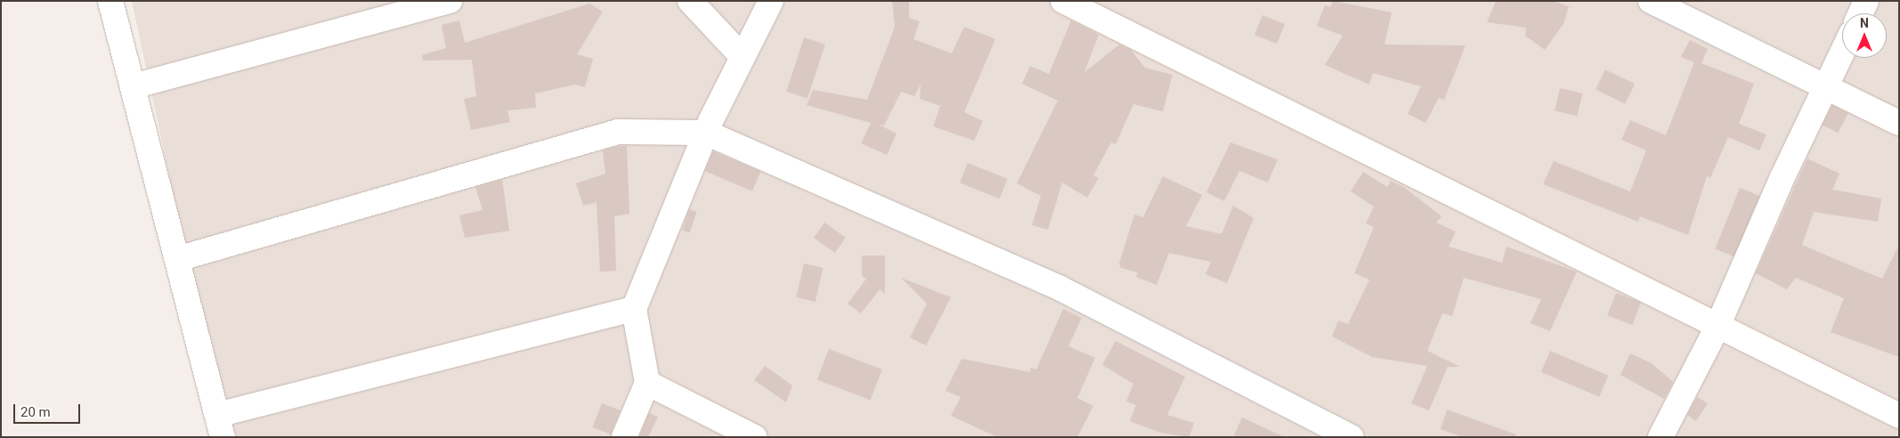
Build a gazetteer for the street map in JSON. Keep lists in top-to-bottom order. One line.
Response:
{"scale_bar":"20 m","north":"top"}
